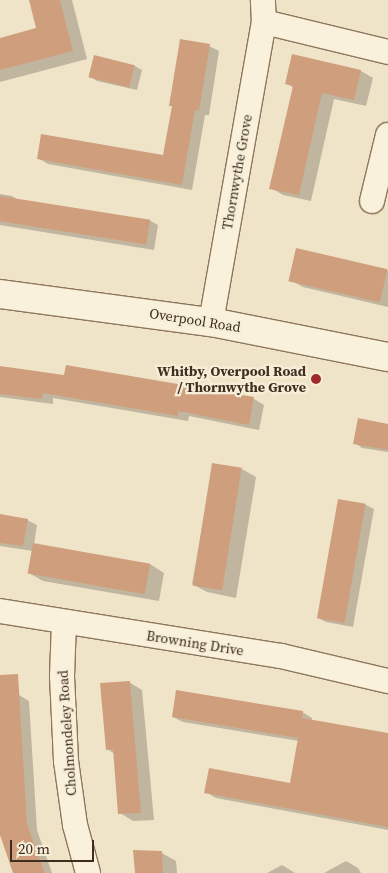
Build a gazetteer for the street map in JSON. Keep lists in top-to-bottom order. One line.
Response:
{"streets":{"street":["Thornwythe Grove","Overpool Road","Browning Drive","Cholmondeley Road"]},"crossings":[["Thornwythe Grove","Overpool Road"],["Browning Drive","Cholmondeley Road"]],"places":["Whitby, Overpool Road / Thornwythe Grove"],"scale_bar":"20 m"}
